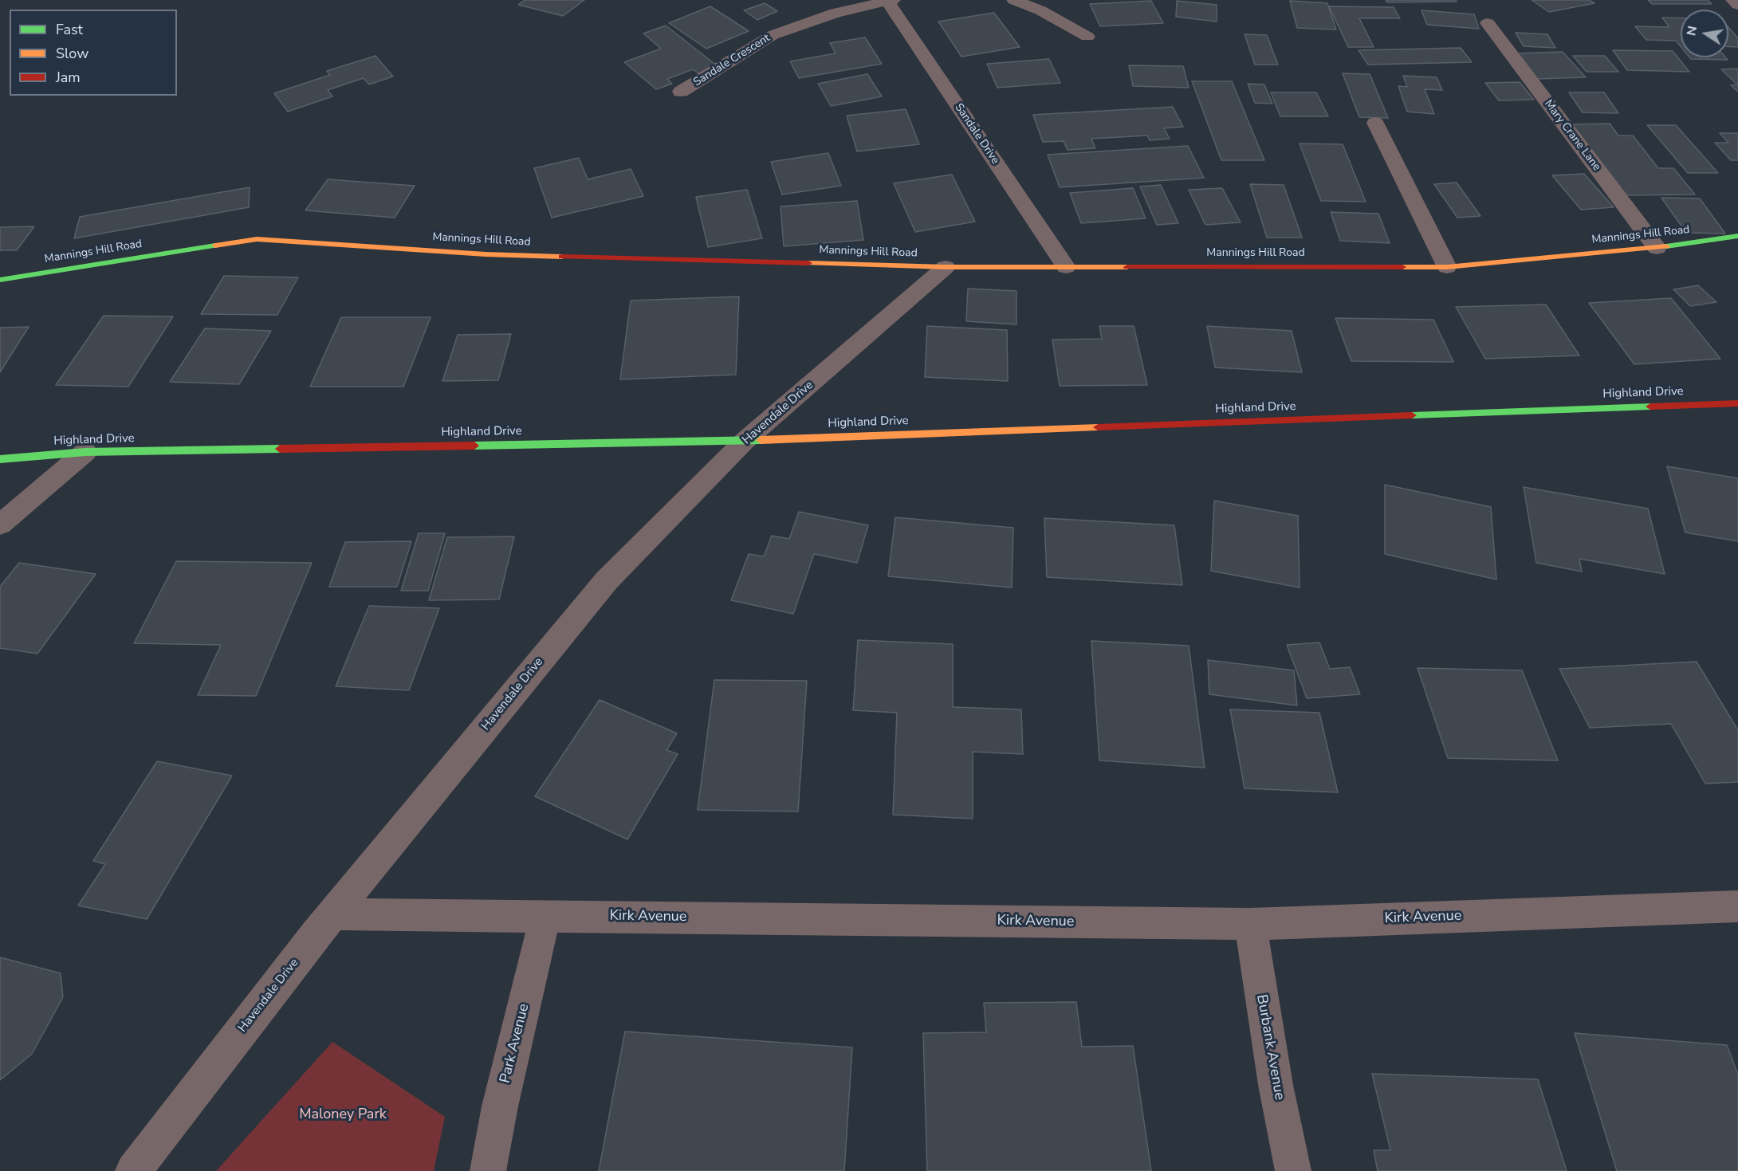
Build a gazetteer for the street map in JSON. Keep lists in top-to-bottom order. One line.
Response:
{"streets":{"main road":["Mannings Hill Road","Highland Drive"],"street":["Sandale Crescent","Sandale Drive","Mary Crane Lane","Havendale Drive","Kirk Avenue","Park Avenue","Burbank Avenue"]},"crossings":[["Sandale Crescent","Sandale Drive"],["Sandale Drive","Mannings Hill Road"],["Mary Crane Lane","Mannings Hill Road"],["Mannings Hill Road","Havendale Drive"],["Highland Drive","Havendale Drive"],["Havendale Drive","Kirk Avenue"],["Kirk Avenue","Park Avenue"],["Kirk Avenue","Burbank Avenue"]],"parks":["Maloney Park"],"legend":["Fast","Slow","Jam"],"north":"left"}
